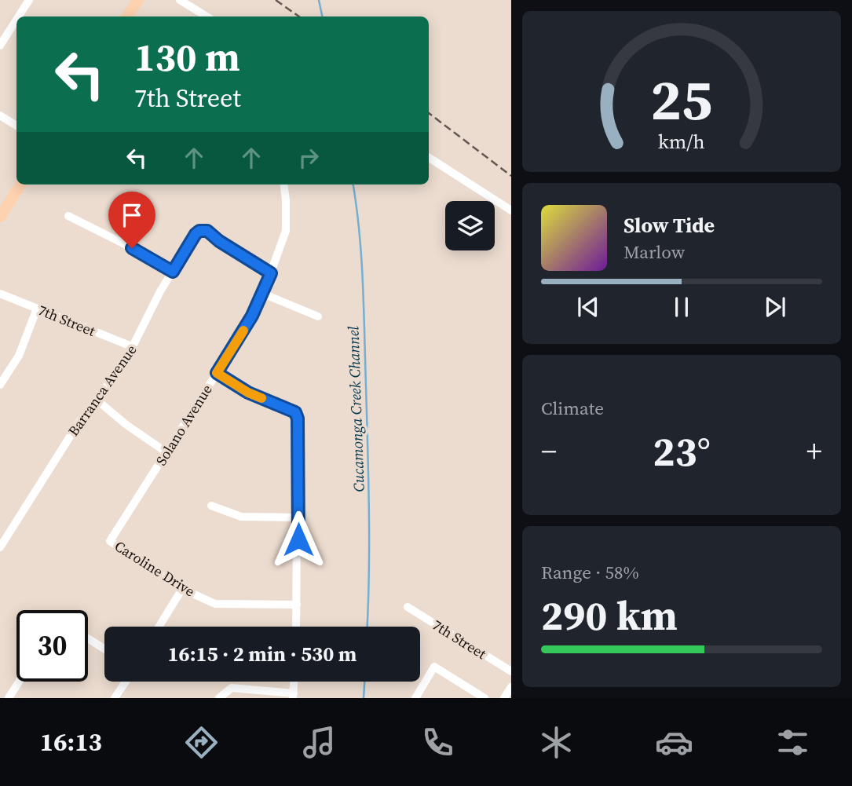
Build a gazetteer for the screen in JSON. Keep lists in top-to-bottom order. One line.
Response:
{"streets":{"street":["7th Street","Barranca Avenue","Solano Avenue","Caroline Drive"]},"crossings":[["7th Street","Barranca Avenue"],["Barranca Avenue","Solano Avenue"],["Solano Avenue","Caroline Drive"]],"water":["Cucamonga Creek Channel"],"page":{"turn":["130 m","7th Street"],"song":["Slow Tide","Marlow"],"tile":["Climate",["Range · 58%","290 km"]],"heat":["−","23°","+"],"limit":"30","trip":"16:15 · 2 min · 530 m","tabs":"16:13","gauge":["25","km/h"]}}
